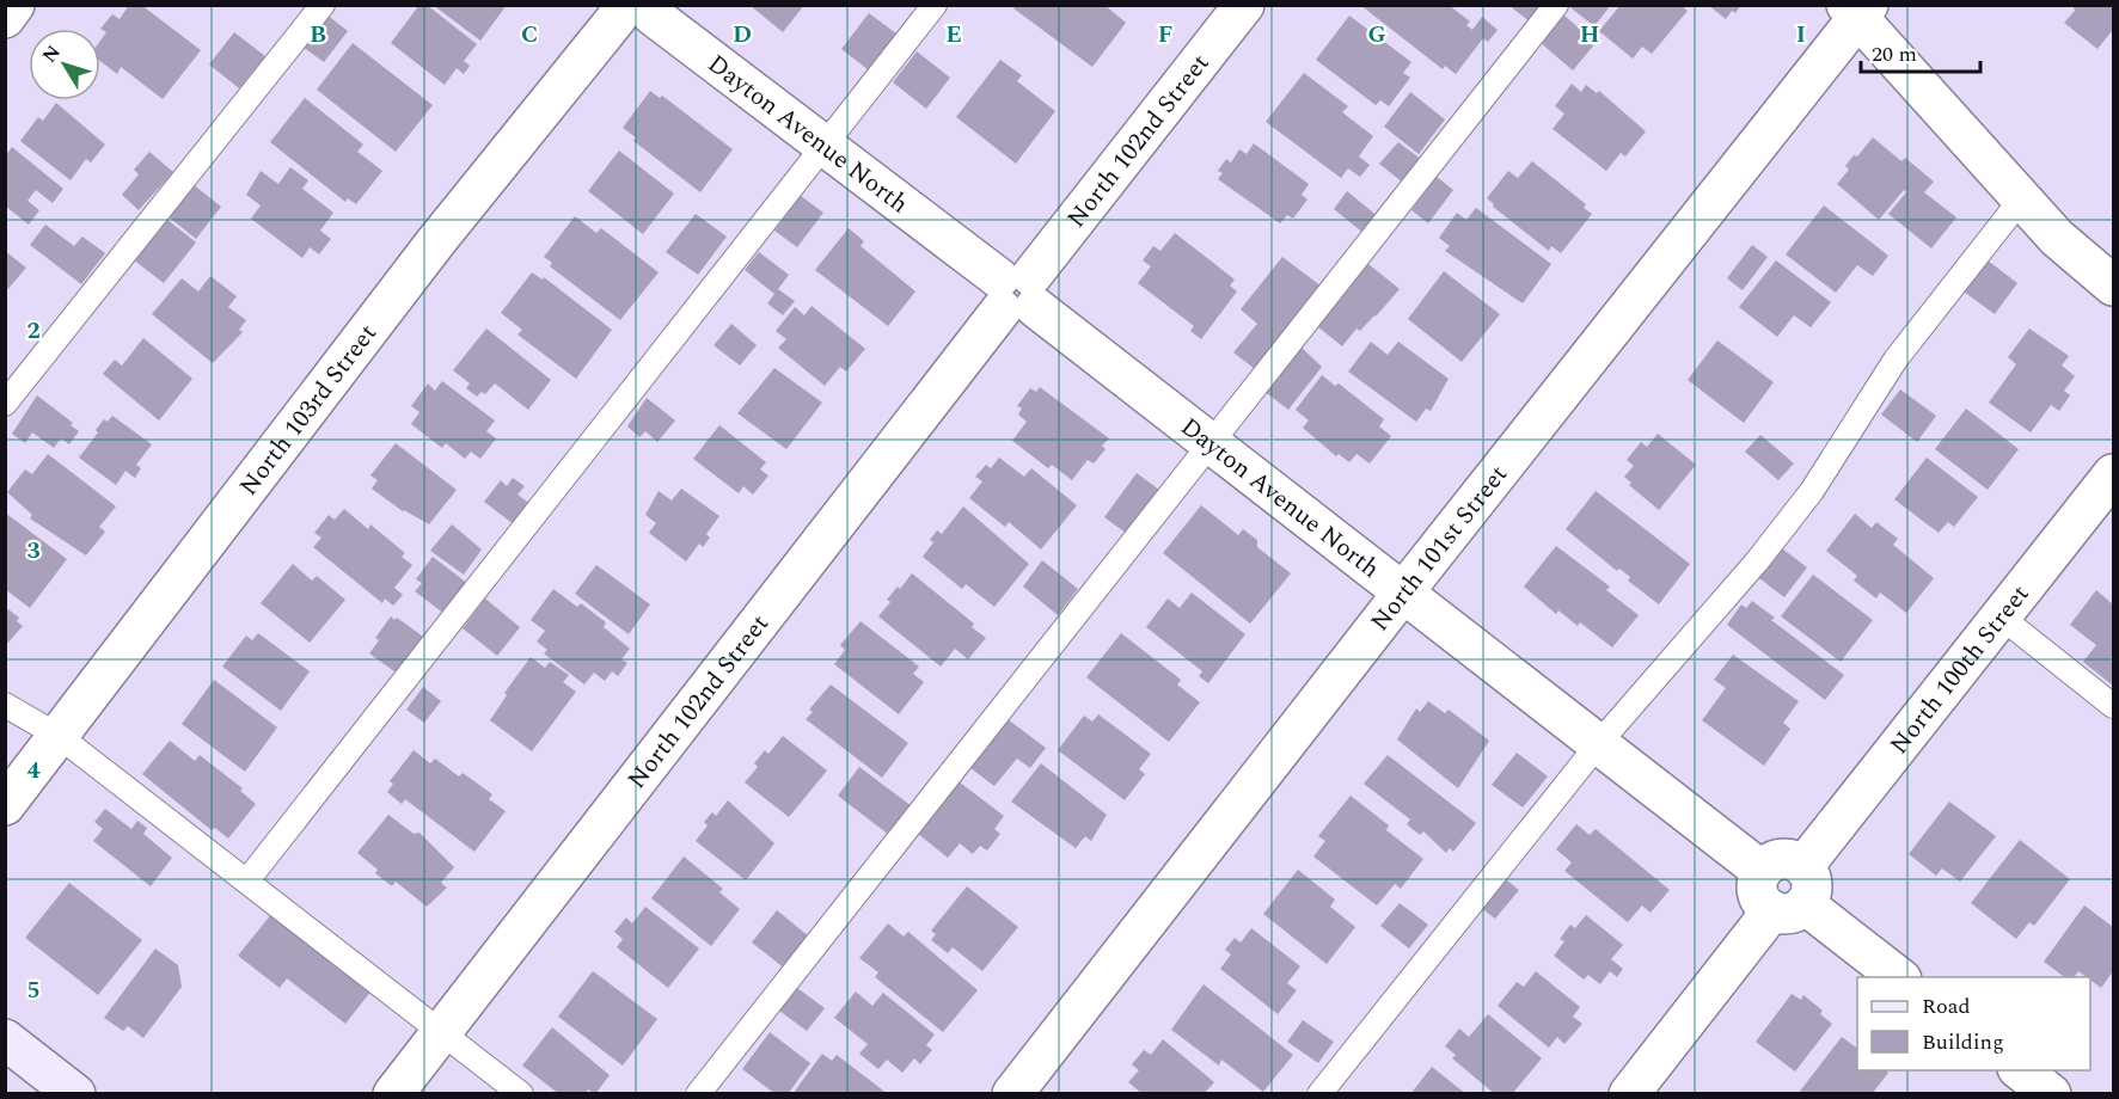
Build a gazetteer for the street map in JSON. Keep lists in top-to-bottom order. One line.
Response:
{"streets":{"street":["Dayton Avenue North","North 102nd Street","North 103rd Street","North 101st Street","North 100th Street"]},"crossings":[["Dayton Avenue North","North 102nd Street"],["Dayton Avenue North","North 103rd Street"],["Dayton Avenue North","North 101st Street"],["Dayton Avenue North","North 100th Street"]],"legend":["Road","Building"],"scale_bar":"20 m","north":"top left","grid":{"columns":["B","C","D","E","F","G","H","I"],"rows":["2","3","4","5"]}}
